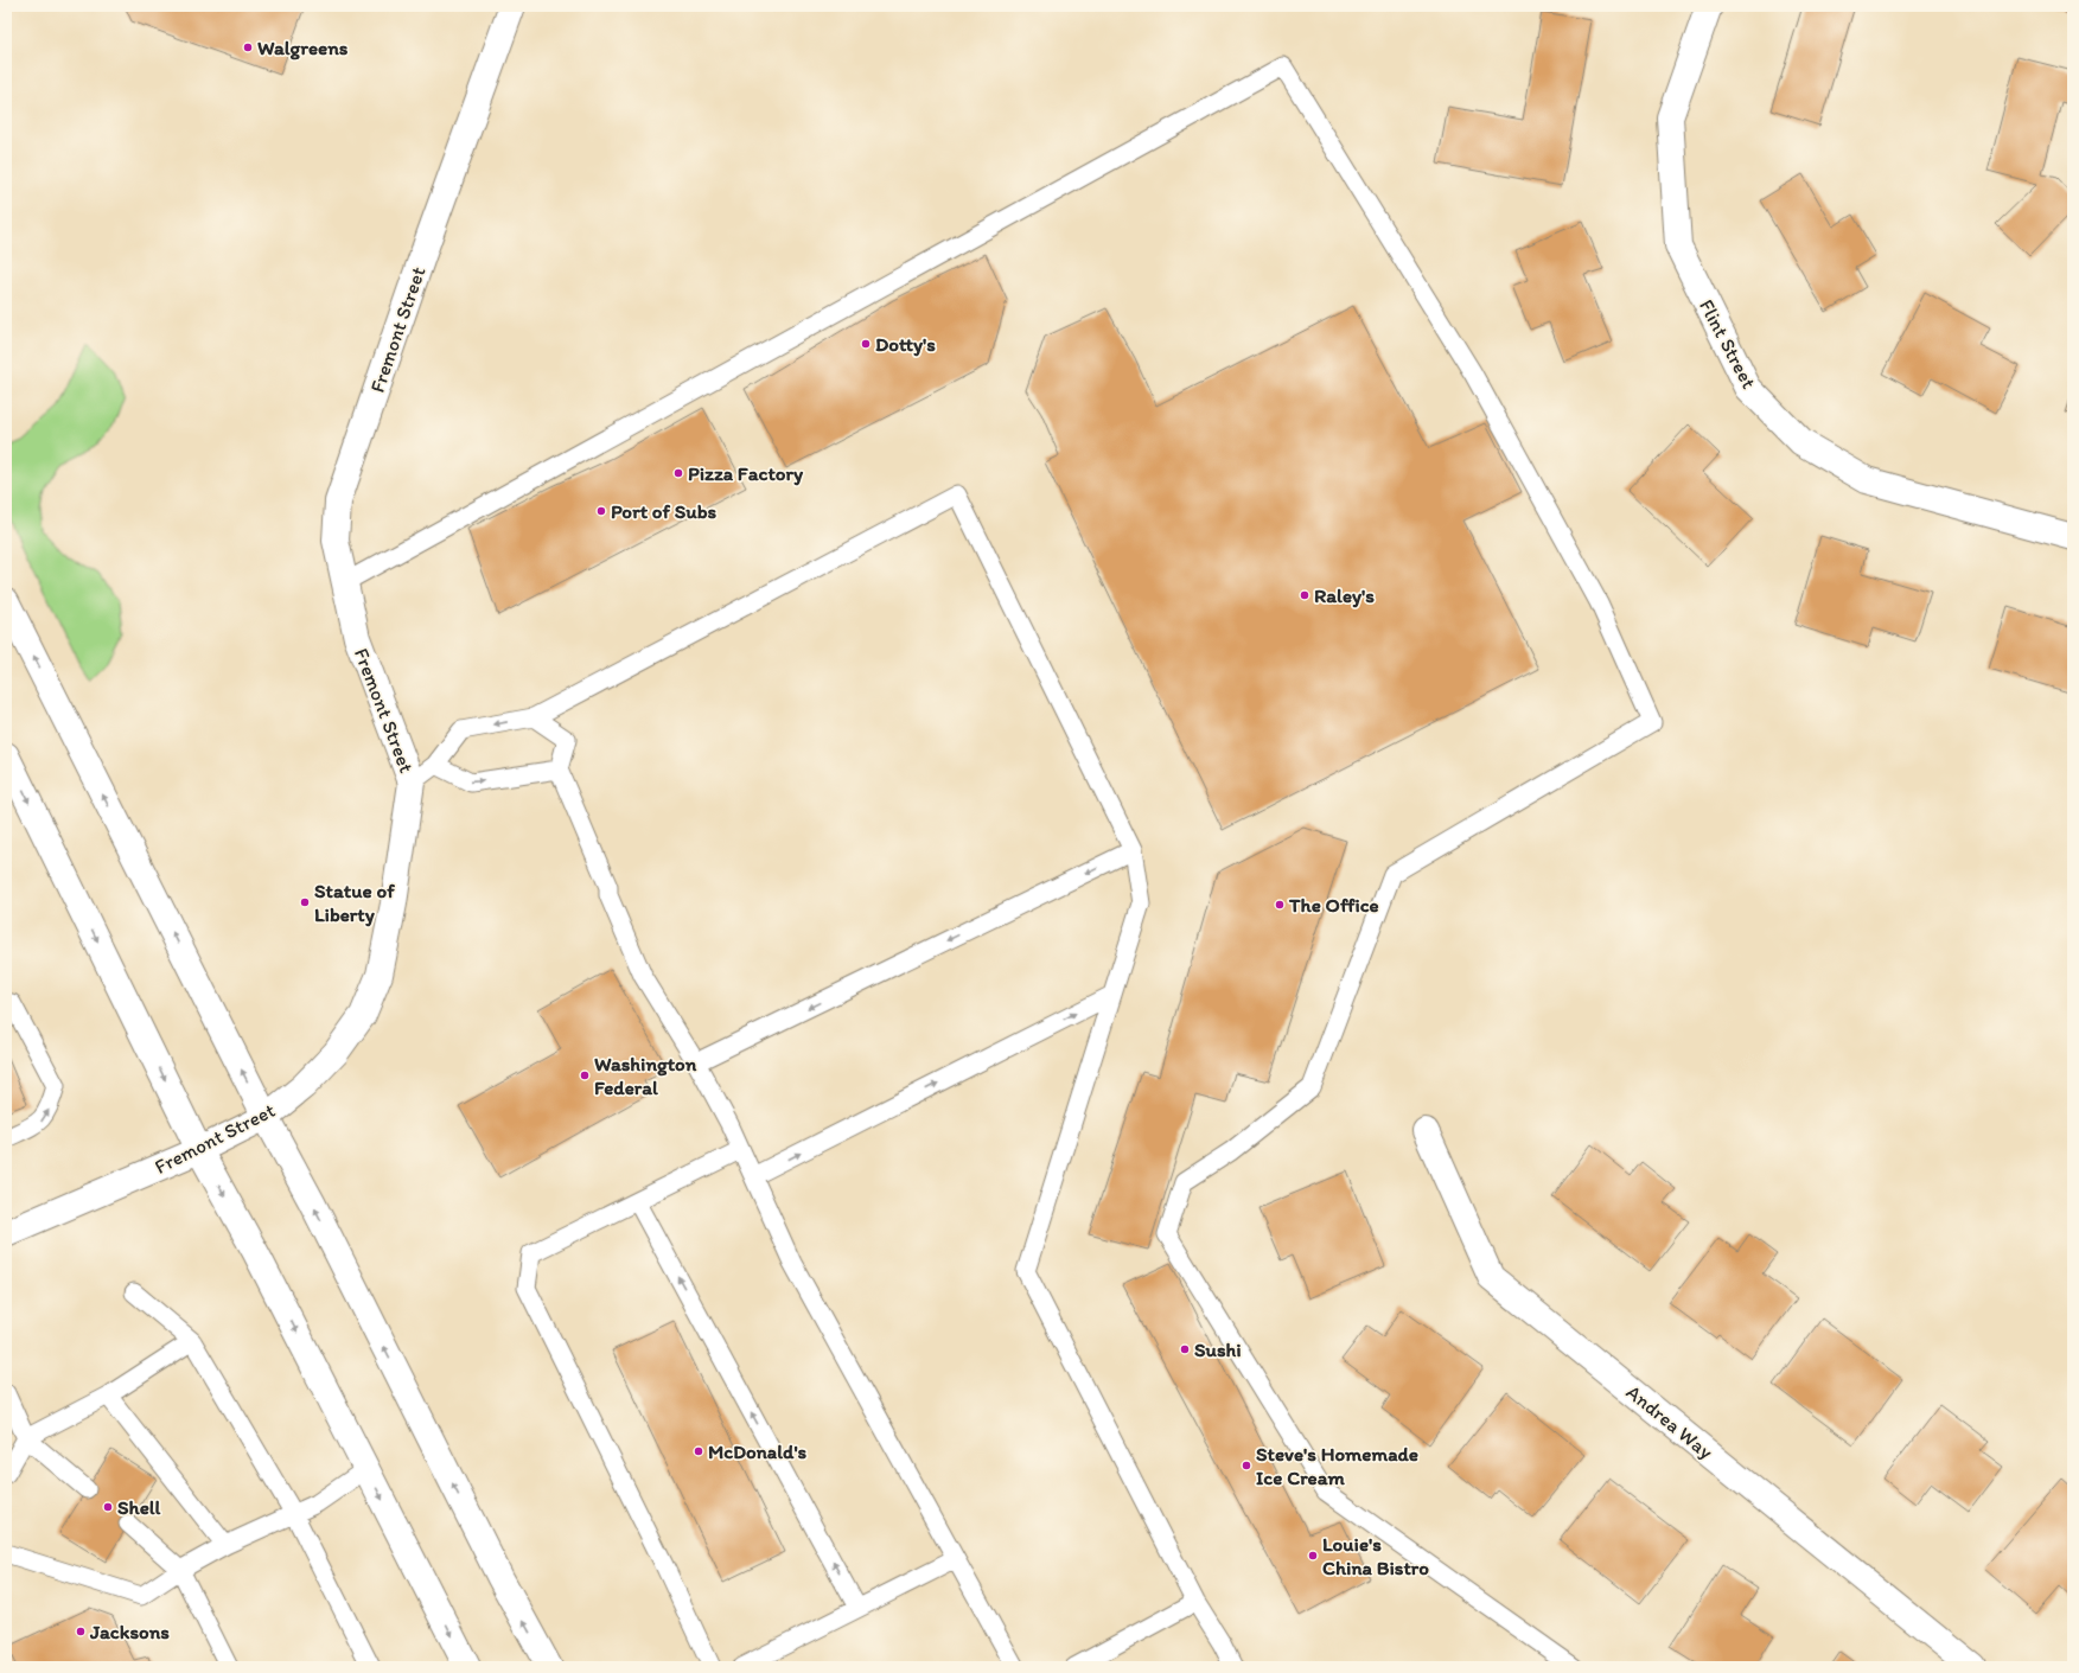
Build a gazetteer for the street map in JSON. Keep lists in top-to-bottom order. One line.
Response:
{"streets":{"main road":["Fremont Street","Flint Street","Andrea Way"]},"places":["Walgreens","Dotty's","Pizza Factory","Port of Subs","Raley's","Statue of Liberty","The Office","Washington Federal","Sushi","McDonald's","Steve's Homemade Ice Cream","Shell","Louie's China Bistro","Jacksons"]}
